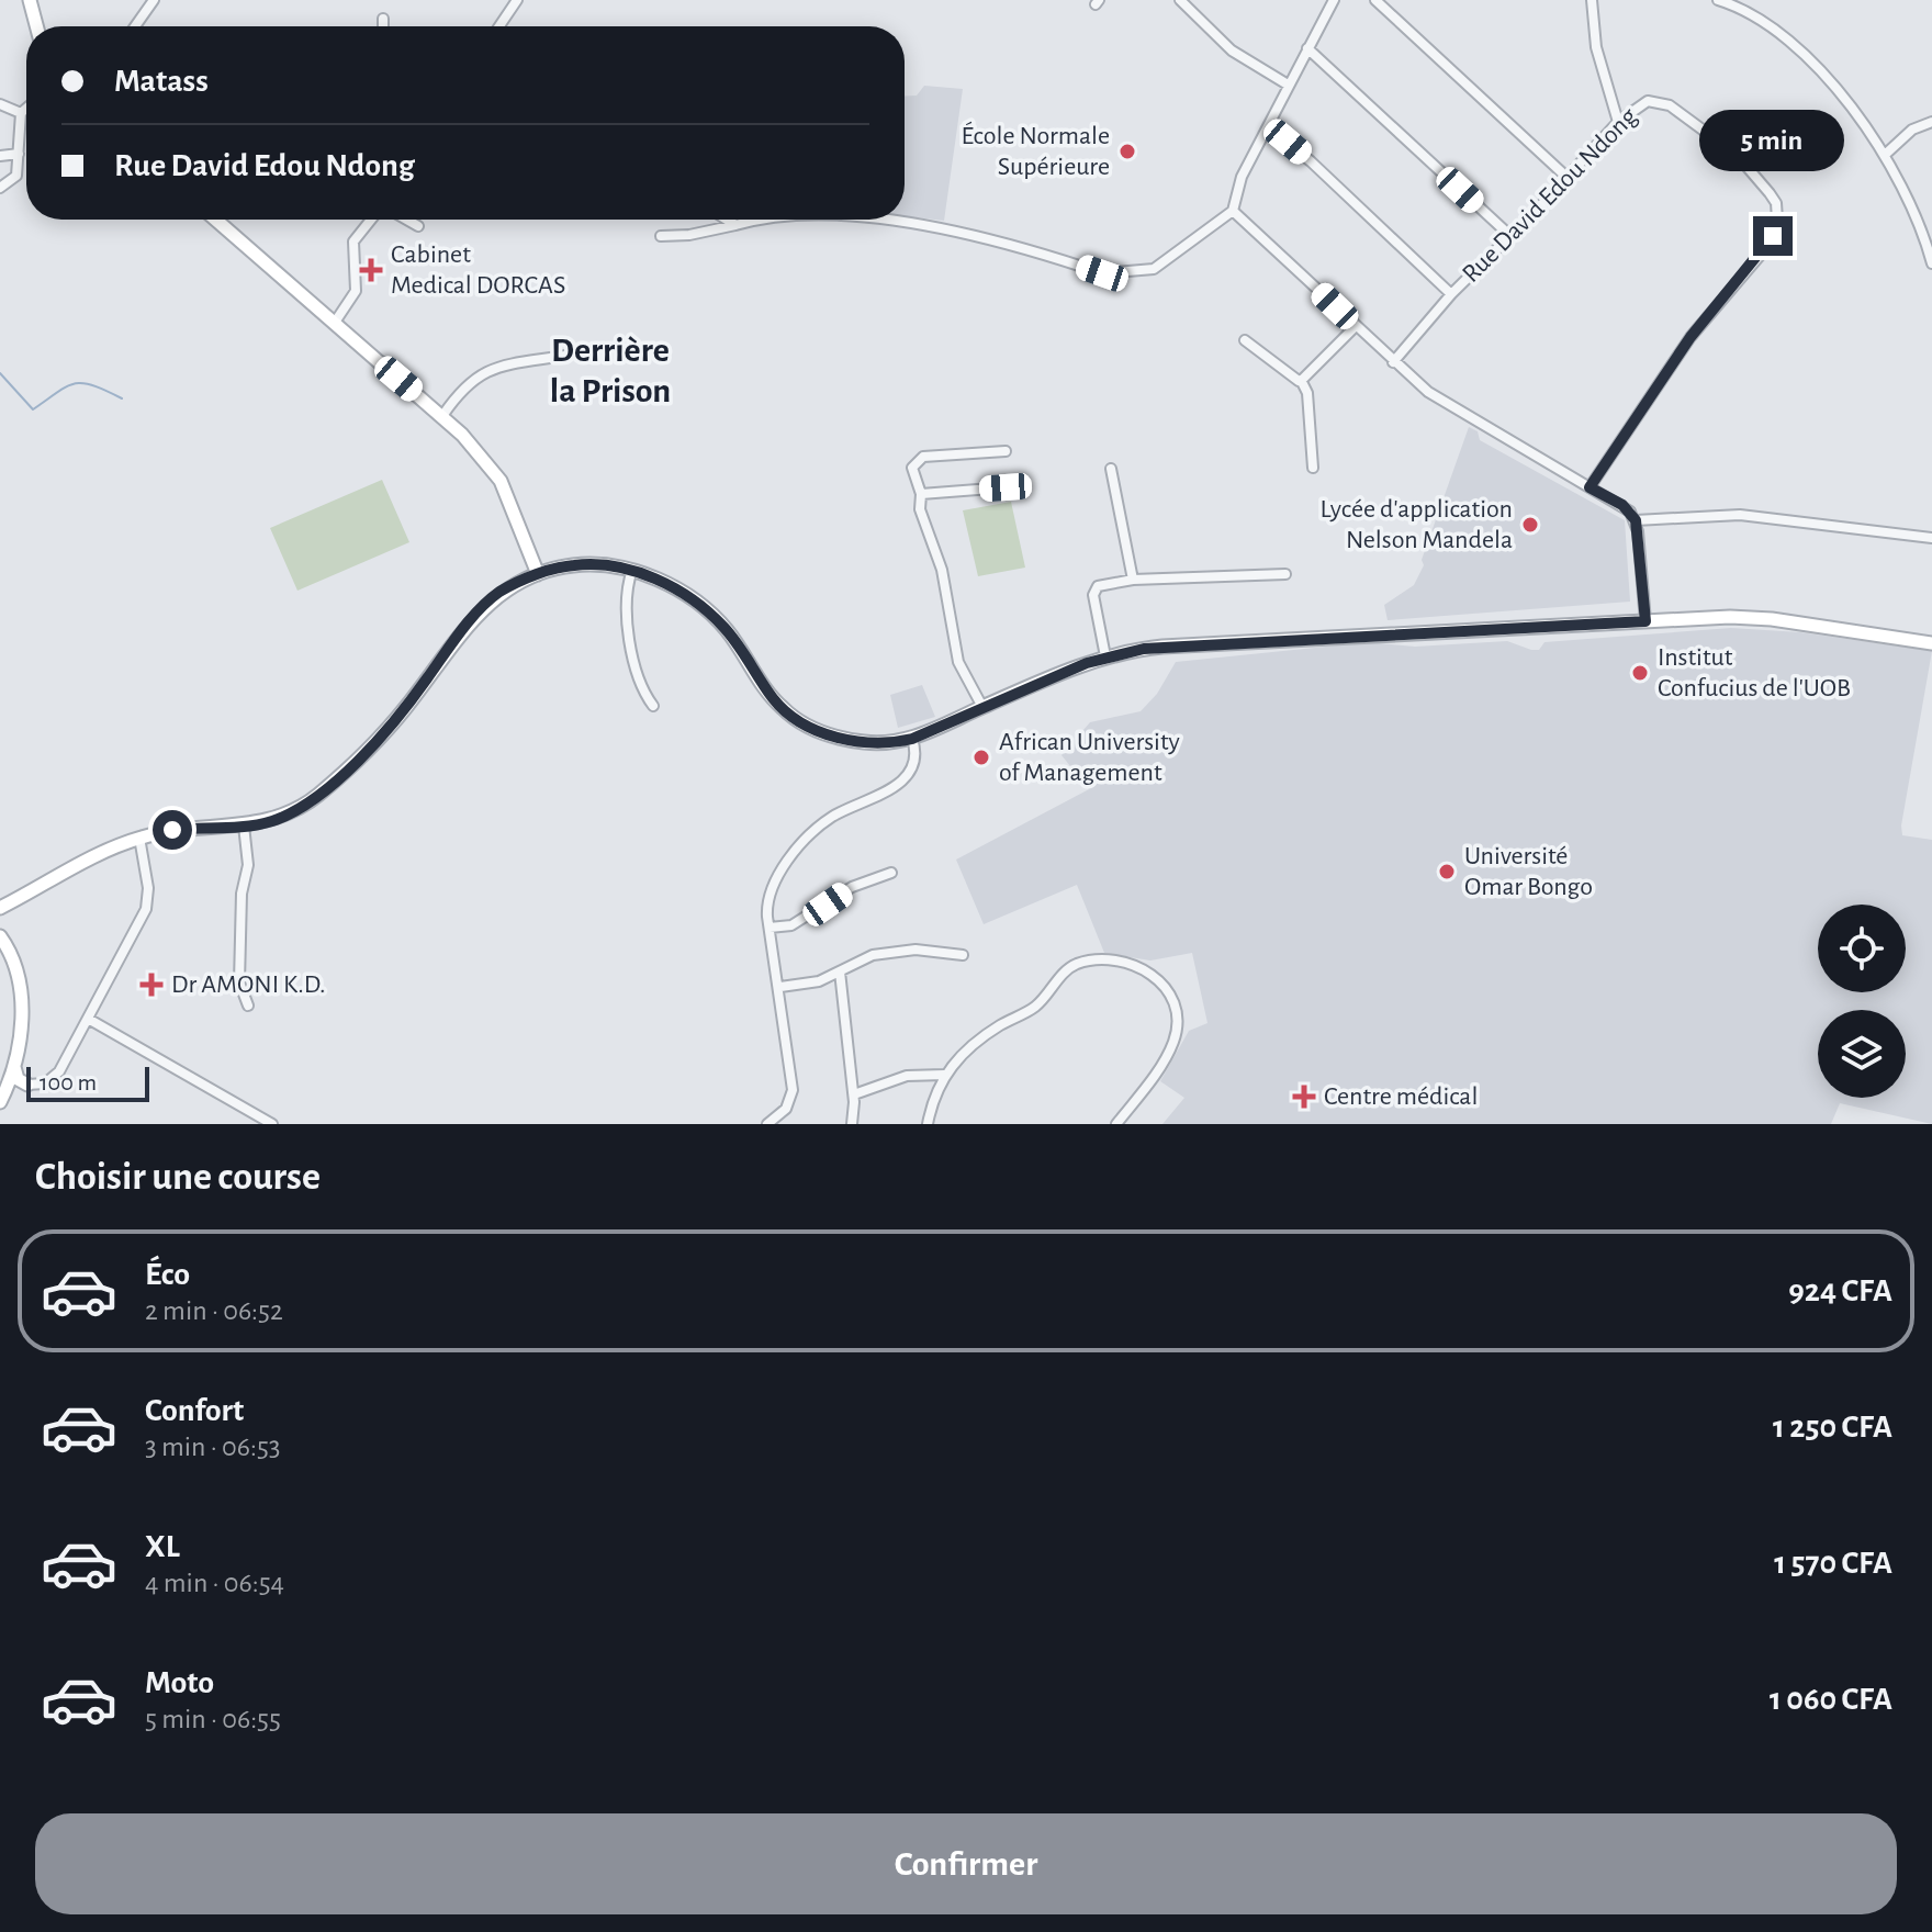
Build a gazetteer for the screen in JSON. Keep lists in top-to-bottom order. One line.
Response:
{"streets":{"street":["Rue David Edou Ndong"]},"districts":["Derrière la Prison"],"places":{"other":["École Normale Supérieure","Lycée d'application Nelson Mandela","Institut Confucius de l'UOB","African University of Management","Université Omar Bongo"],"health":["Cabinet Medical DORCAS","Dr AMONI K.D.","Centre médical"]},"scale_bar":"100 m","page":{"banner":["Matass","Rue David Edou Ndong"],"bubble":"5 min","scale":"100 m","heading":"Choisir une course","list":[{"name":"Éco","note":"2 min · 06:52","value":"924 CFA"},{"name":"Confort","note":"3 min · 06:53","value":"1 250 CFA"},{"name":"XL","note":"4 min · 06:54","value":"1 570 CFA"},{"name":"Moto","note":"5 min · 06:55","value":"1 060 CFA"}],"buttons":"Confirmer"}}
